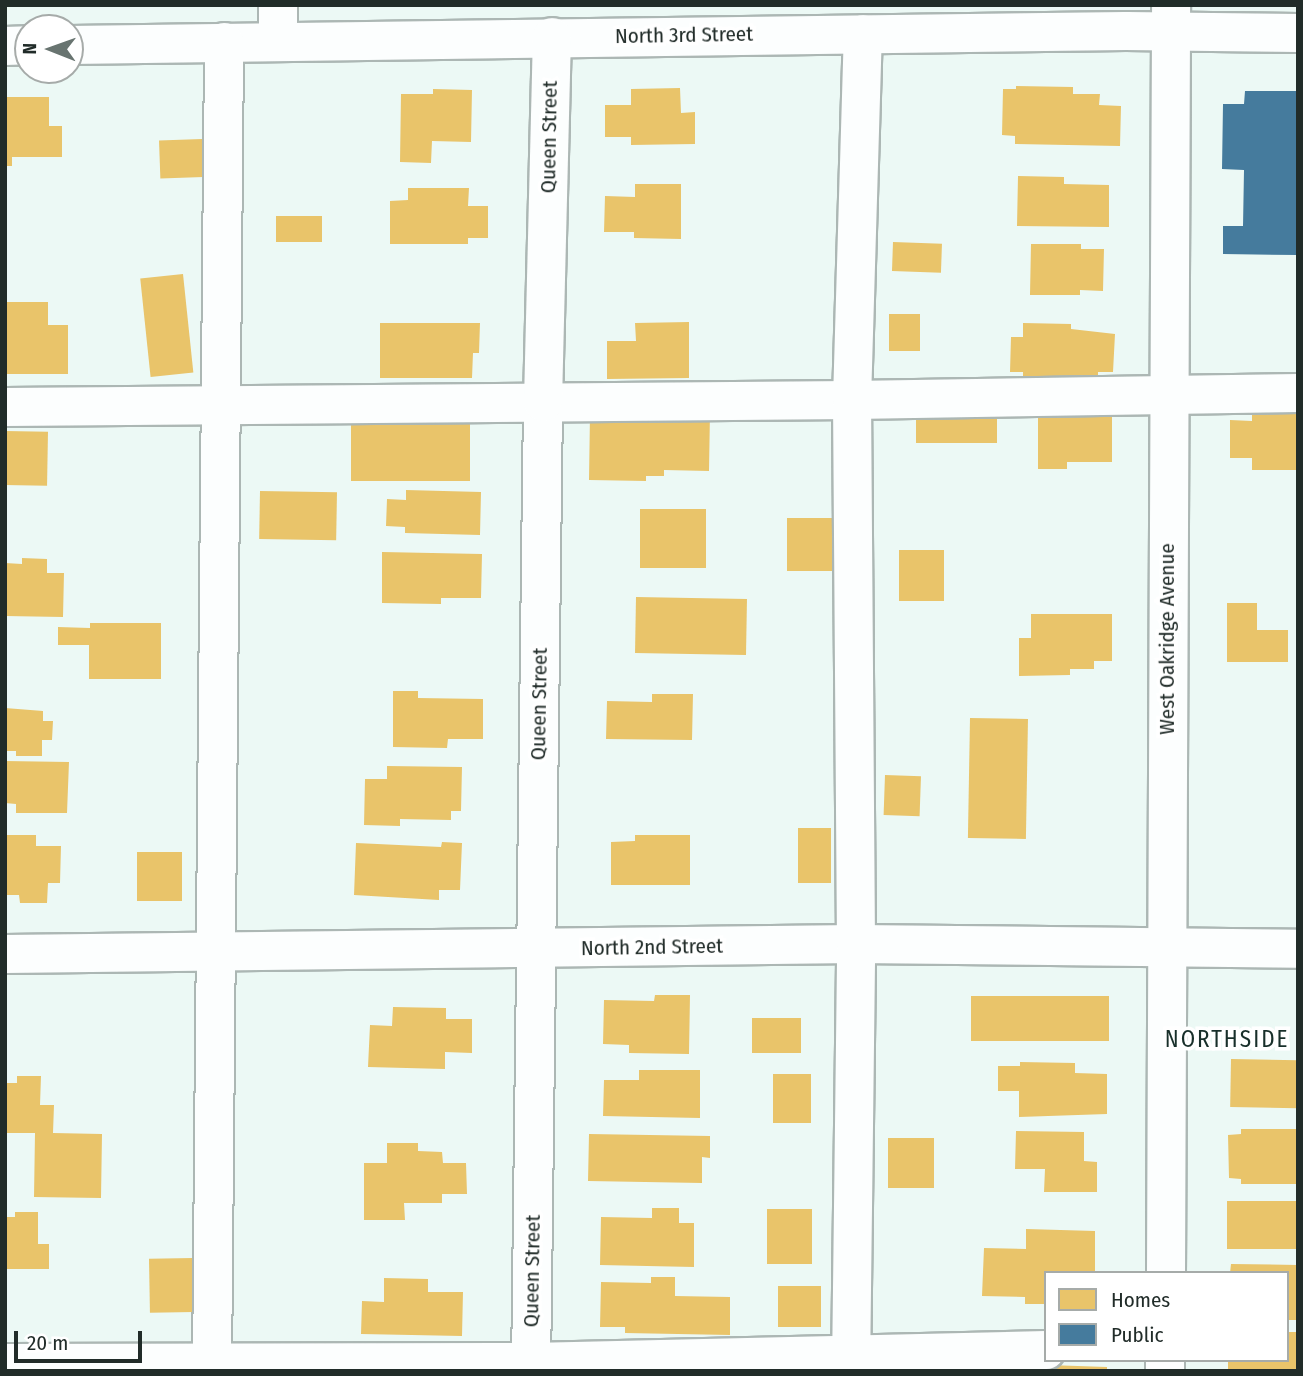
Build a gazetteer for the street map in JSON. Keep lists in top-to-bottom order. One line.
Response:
{"streets":{"street":["North 3rd Street","Queen Street","West Oakridge Avenue","North 2nd Street"]},"crossings":[["North 3rd Street","Queen Street"],["North 3rd Street","West Oakridge Avenue"],["Queen Street","North 2nd Street"],["West Oakridge Avenue","North 2nd Street"]],"districts":["NORTHSIDE"],"legend":["Homes","Public"],"scale_bar":"20 m","north":"left"}
